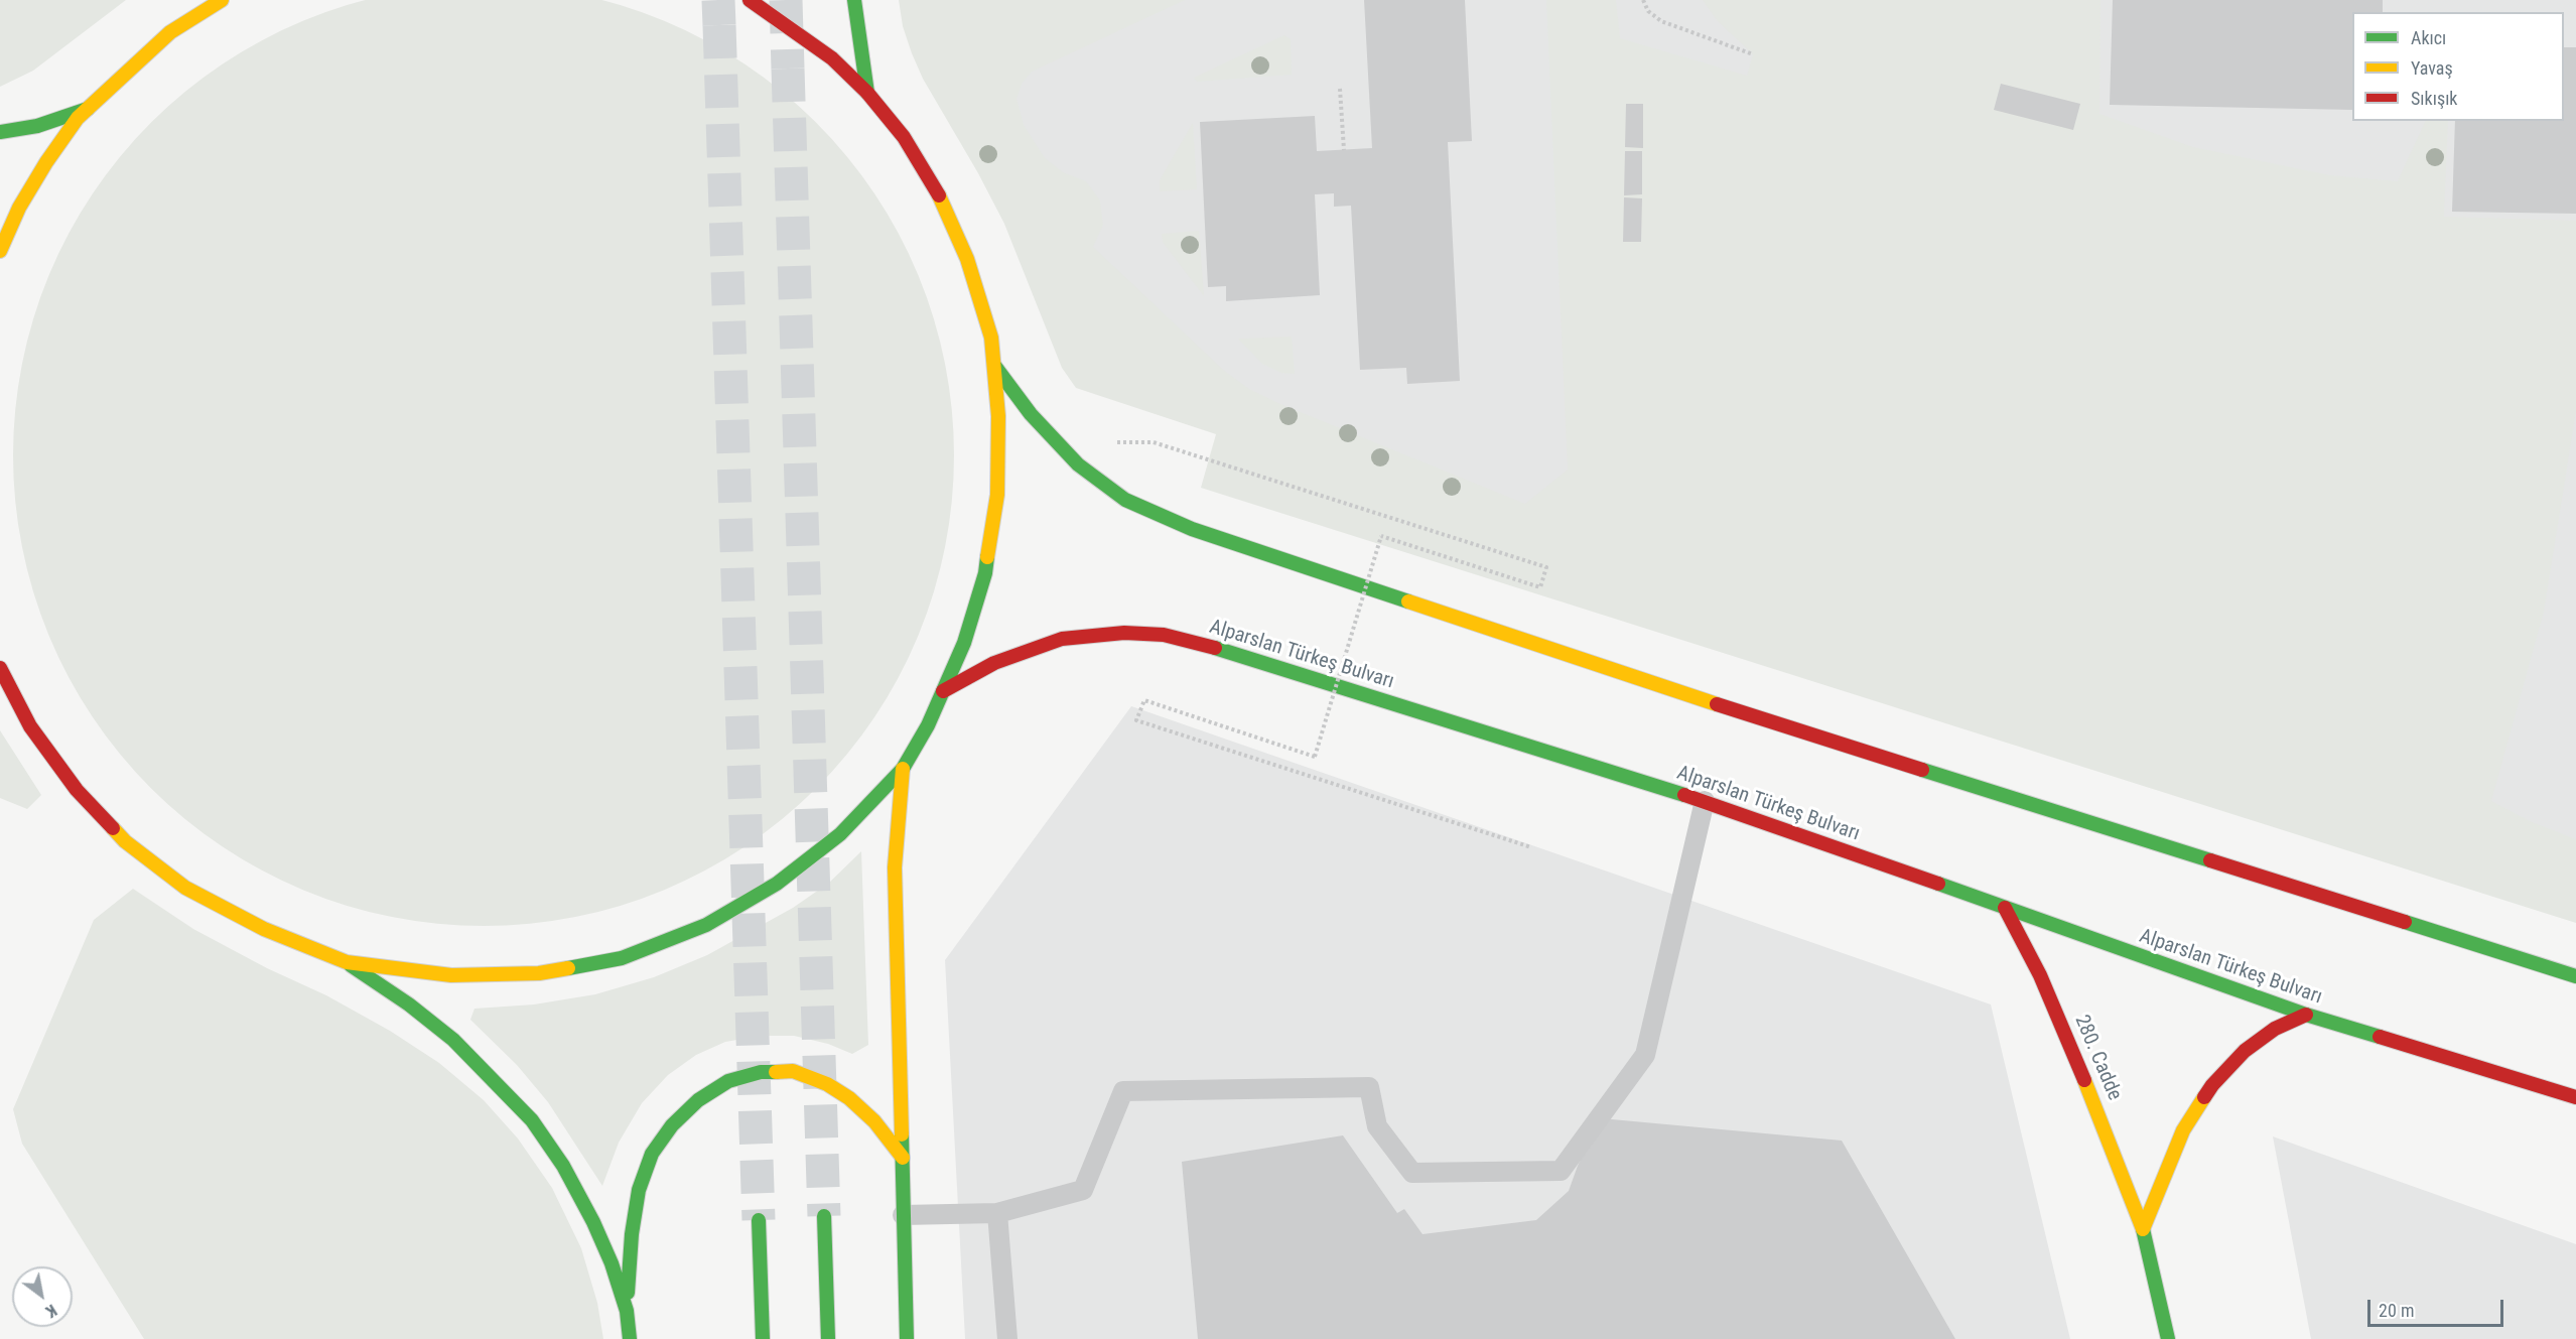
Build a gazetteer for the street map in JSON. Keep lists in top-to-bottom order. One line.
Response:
{"streets":{"main road":["Alparslan Türkeş Bulvarı","280. Cadde"]},"crossings":[["Alparslan Türkeş Bulvarı","280. Cadde"]],"legend":["Akıcı","Yavaş","Sıkışık"],"scale_bar":"20 m","north":"bottom right"}
